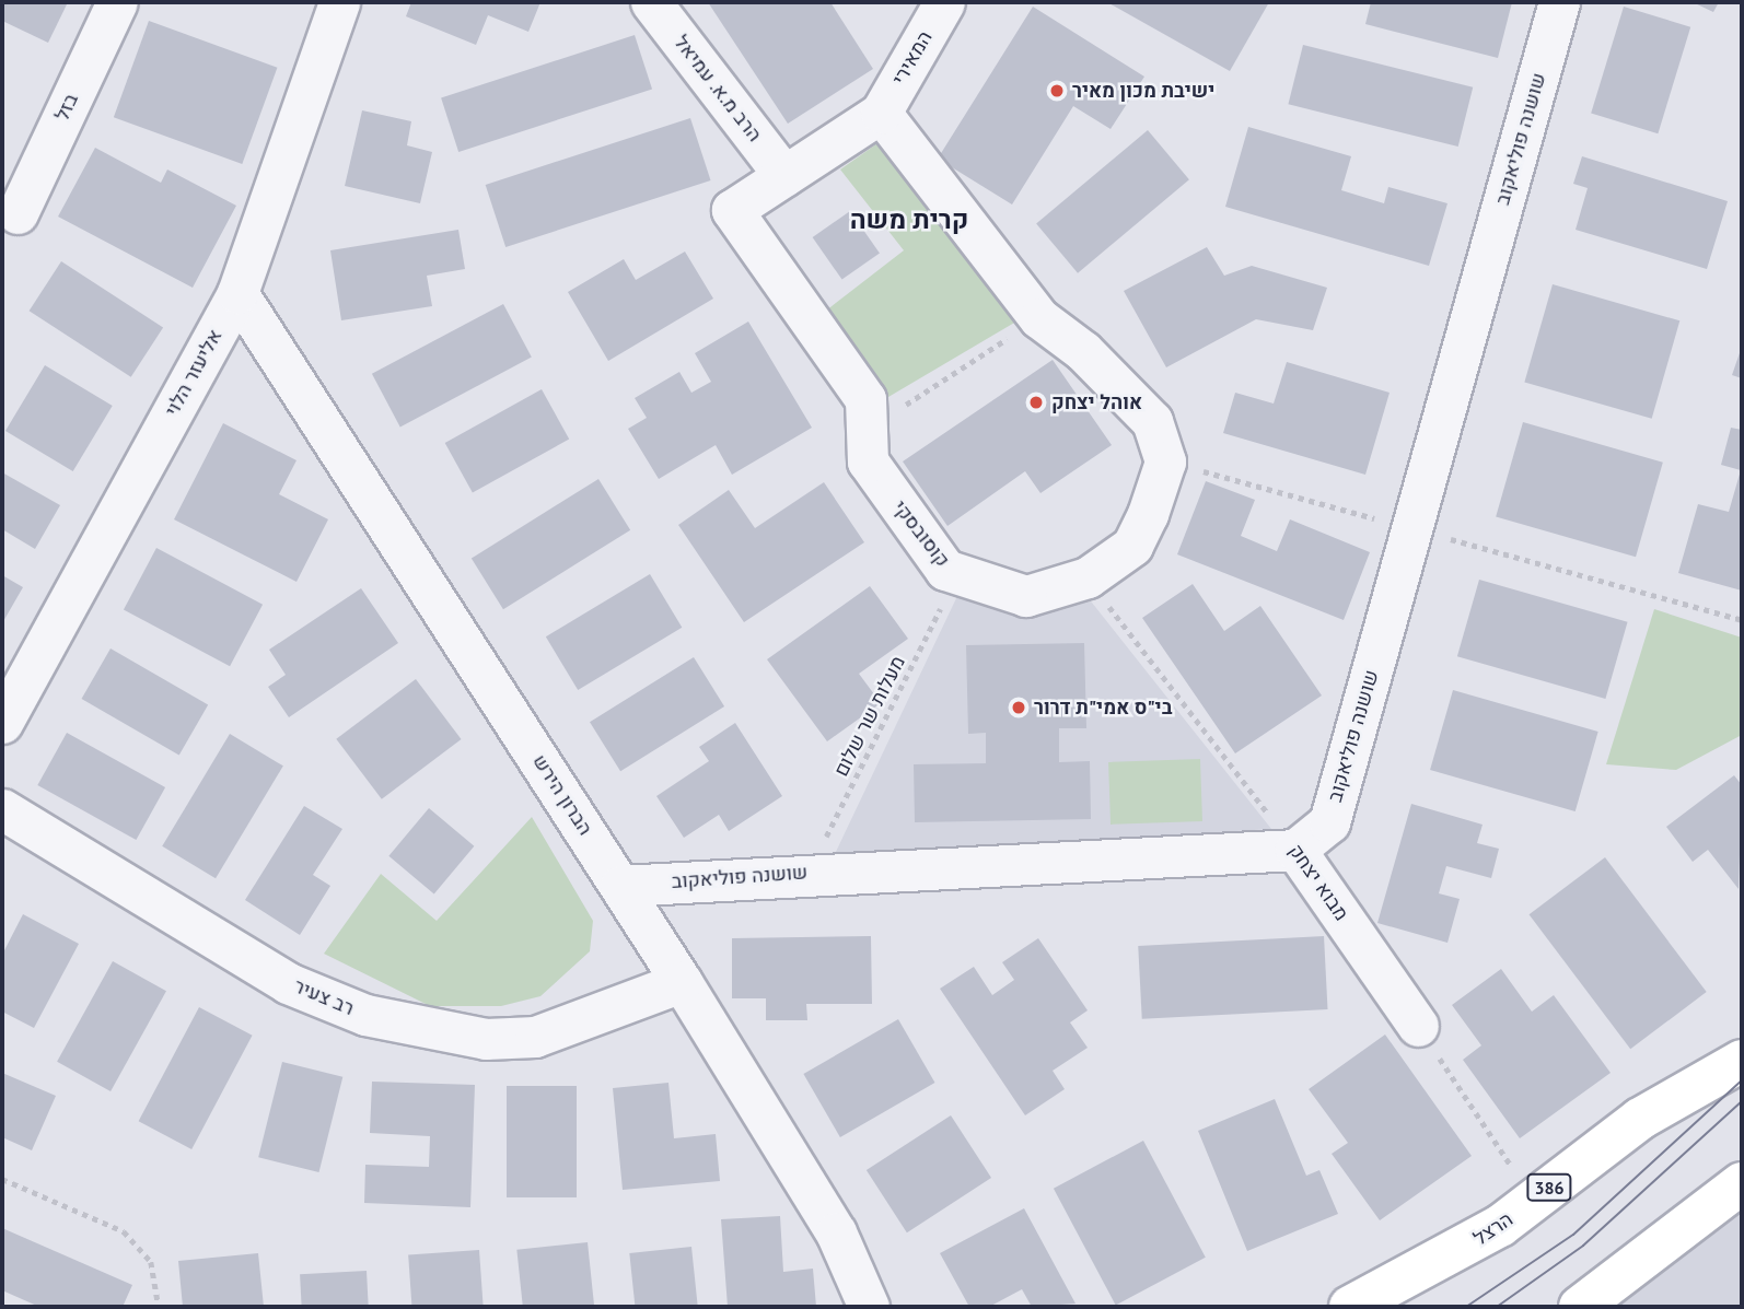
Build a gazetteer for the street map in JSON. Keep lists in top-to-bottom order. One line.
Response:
{"streets":{"main road":["386","הרצל"],"street":["המאירי","הרב מ.א. עמיאל","בזל","שושנה פוליאקוב","אליעזר הלוי","קוסובסקי","הברון הירש","מבוא יצחק","רב צעיר"],"path":["מעלות שר שלום"]},"crossings":[["המאירי","קוסובסקי"],["הרב מ.א. עמיאל","קוסובסקי"],["שושנה פוליאקוב","מעלות שר שלום"],["שושנה פוליאקוב","הברון הירש"],["שושנה פוליאקוב","מבוא יצחק"],["אליעזר הלוי","הברון הירש"],["קוסובסקי","מעלות שר שלום"],["קוסובסקי","מבוא יצחק"],["מעלות שר שלום","מבוא יצחק"],["הברון הירש","רב צעיר"]],"districts":["קרית משה"],"places":["ישיבת מכון מאיר","אוהל יצחק","בי\"ס אמי\"ת דרור"]}
